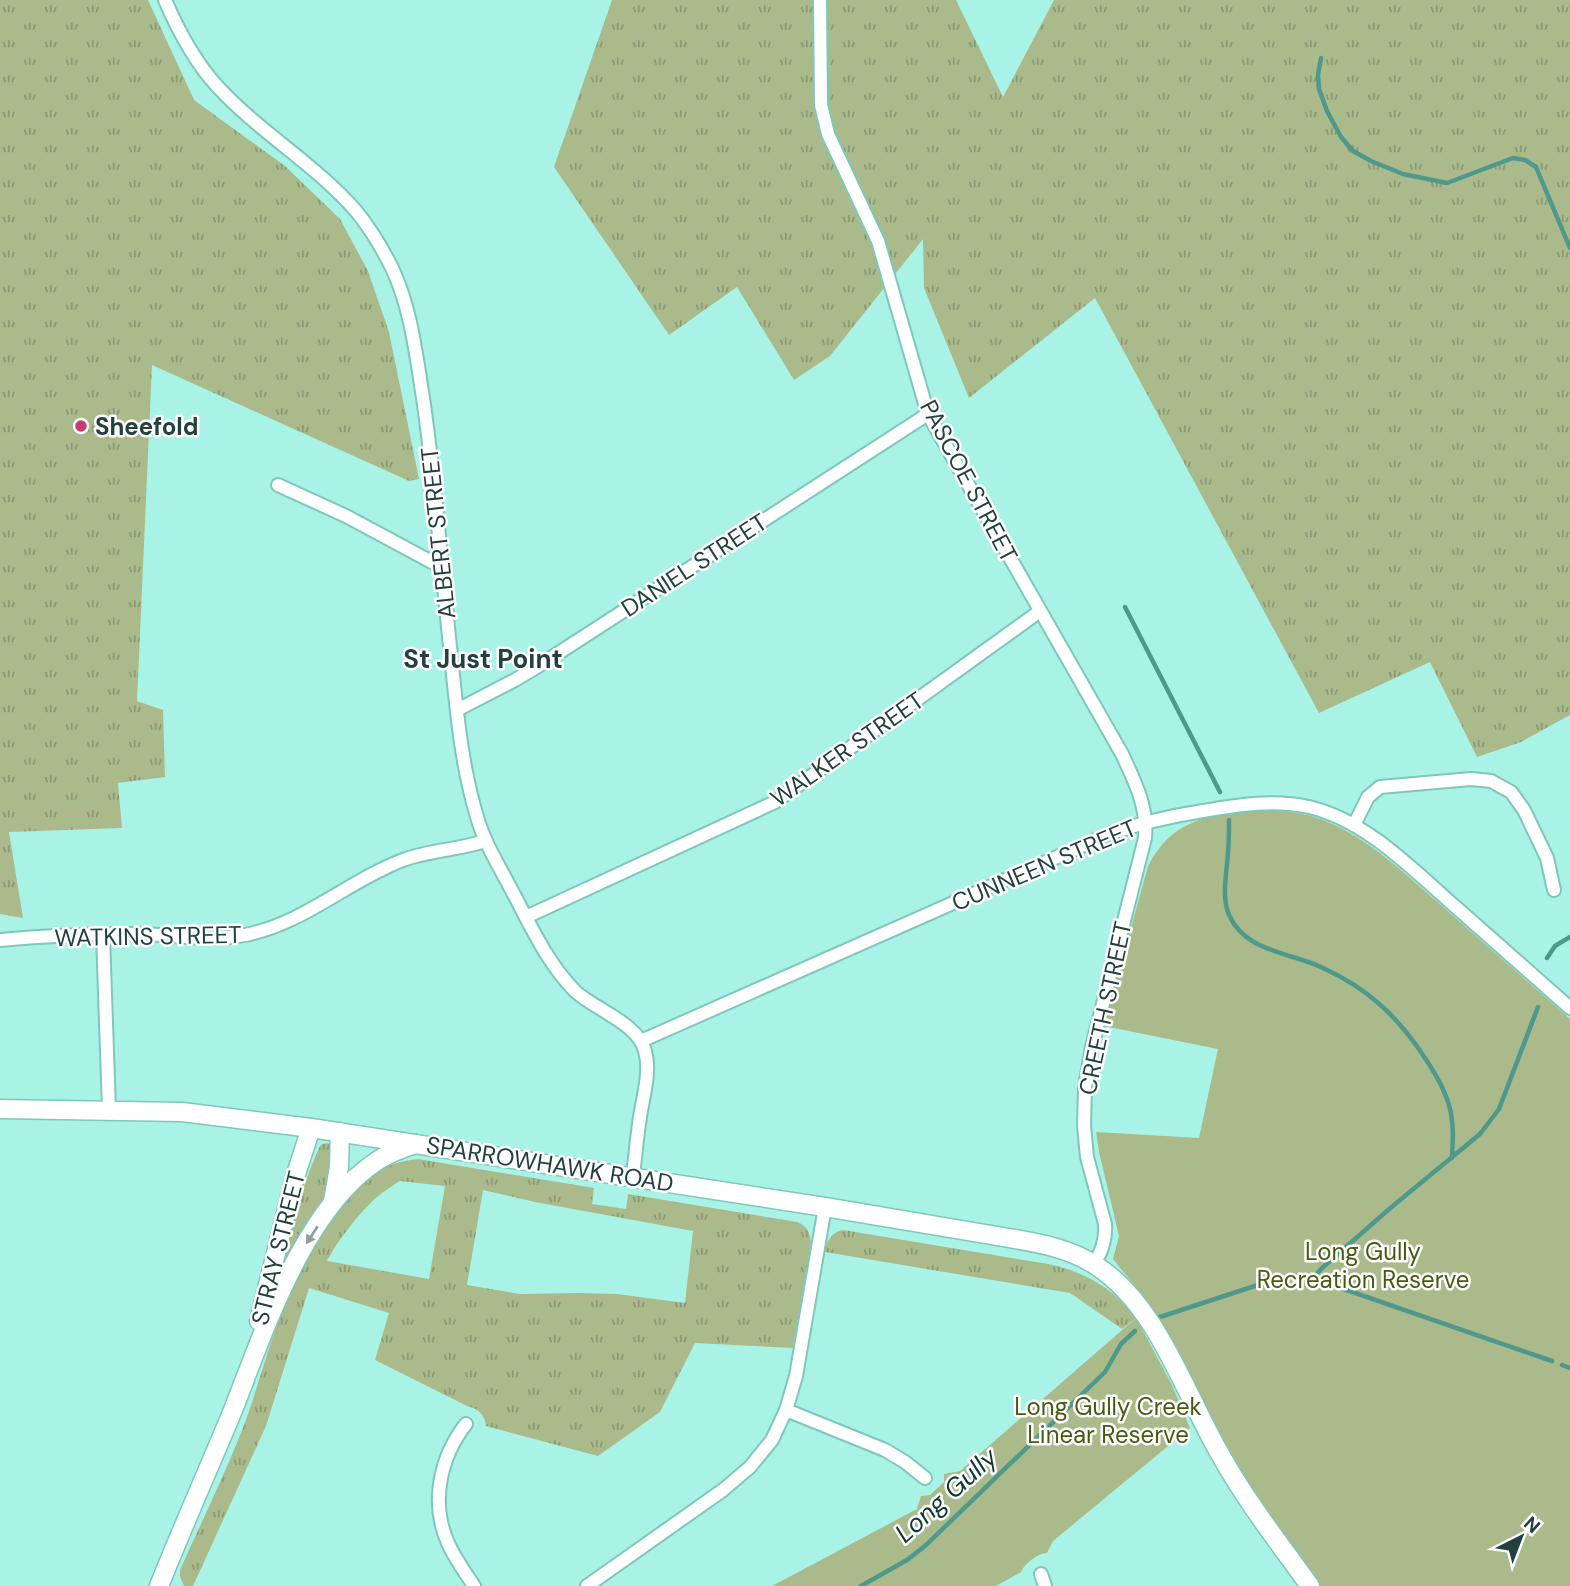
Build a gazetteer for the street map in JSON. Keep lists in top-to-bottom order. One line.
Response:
{"streets":{"main road":["SPARROWHAWK ROAD","STRAY STREET"],"street":["PASCOE STREET","ALBERT STREET","DANIEL STREET","WALKER STREET","CUNNEEN STREET","WATKINS STREET","CREETH STREET"]},"crossings":[["PASCOE STREET","DANIEL STREET"],["PASCOE STREET","WALKER STREET"],["PASCOE STREET","CUNNEEN STREET"],["PASCOE STREET","CREETH STREET"],["ALBERT STREET","DANIEL STREET"],["ALBERT STREET","WALKER STREET"],["ALBERT STREET","CUNNEEN STREET"],["ALBERT STREET","WATKINS STREET"],["CUNNEEN STREET","CREETH STREET"],["CREETH STREET","SPARROWHAWK ROAD"],["SPARROWHAWK ROAD","STRAY STREET"]],"districts":["St Just Point"],"water":["Long Gully"],"parks":["Long Gully Recreation Reserve","Long Gully Creek Linear Reserve"],"places":["Sheefold"],"north":"top right"}
